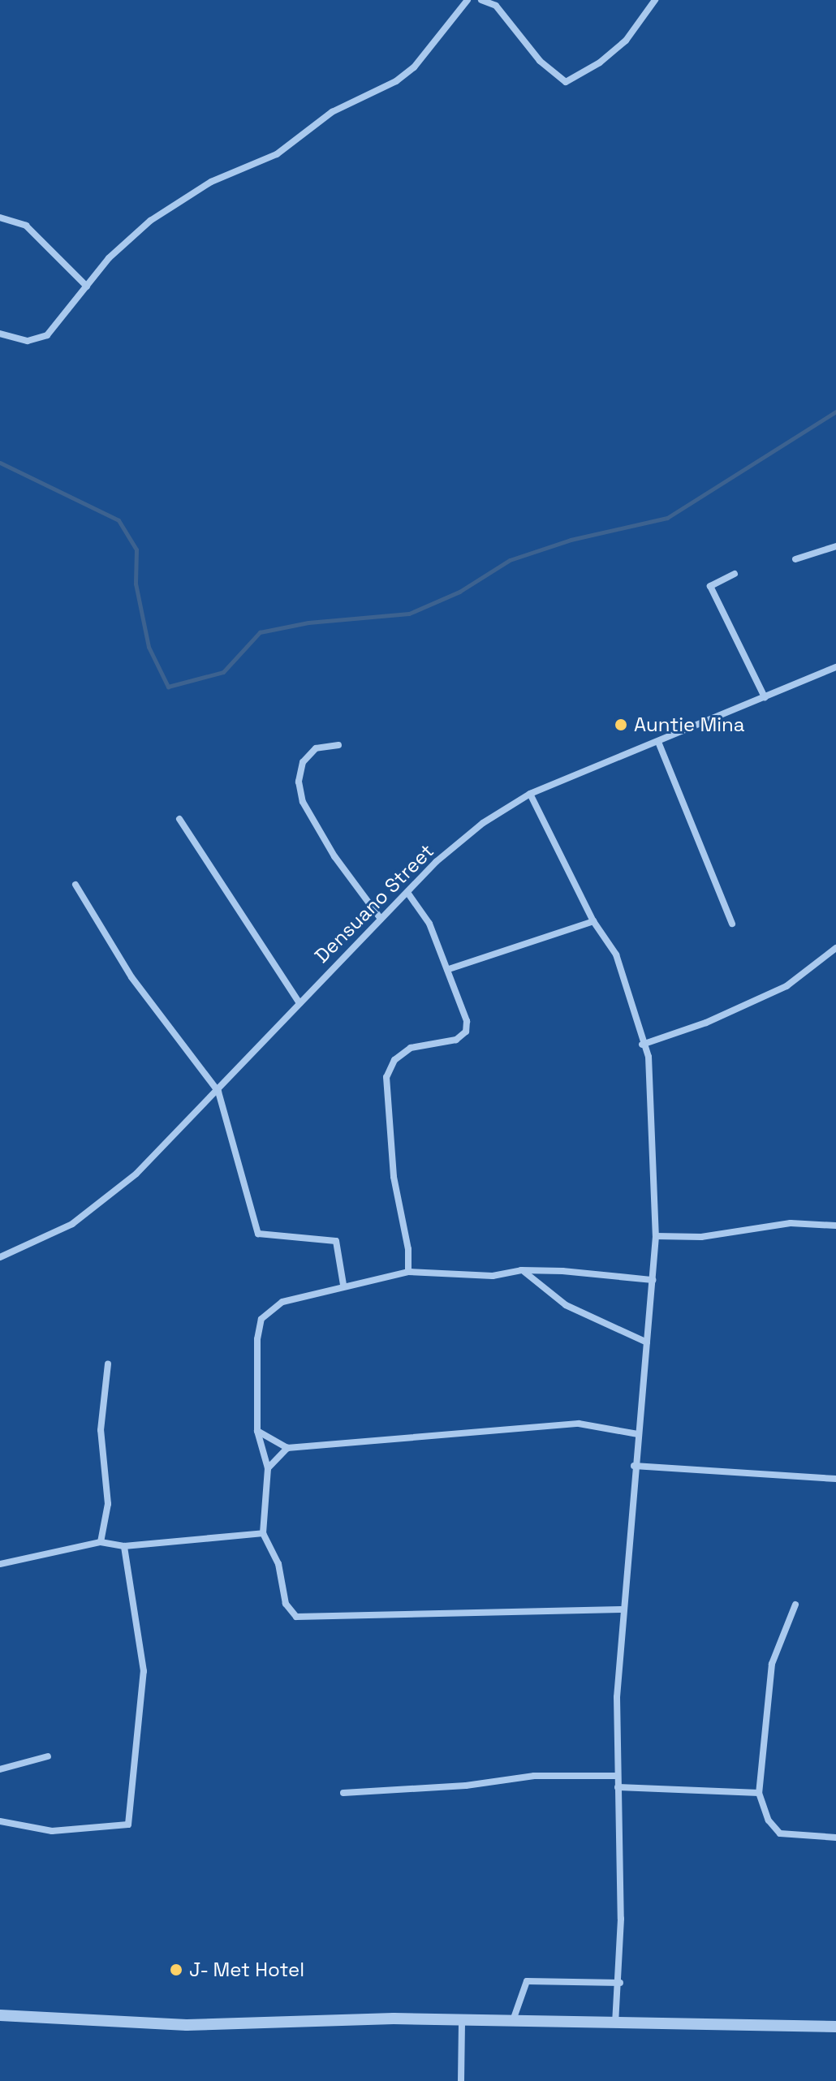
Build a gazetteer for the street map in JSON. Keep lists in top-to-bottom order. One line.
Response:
{"streets":{"street":["Densuano Street"]},"places":["Auntie Mina","J- Met Hotel"]}
